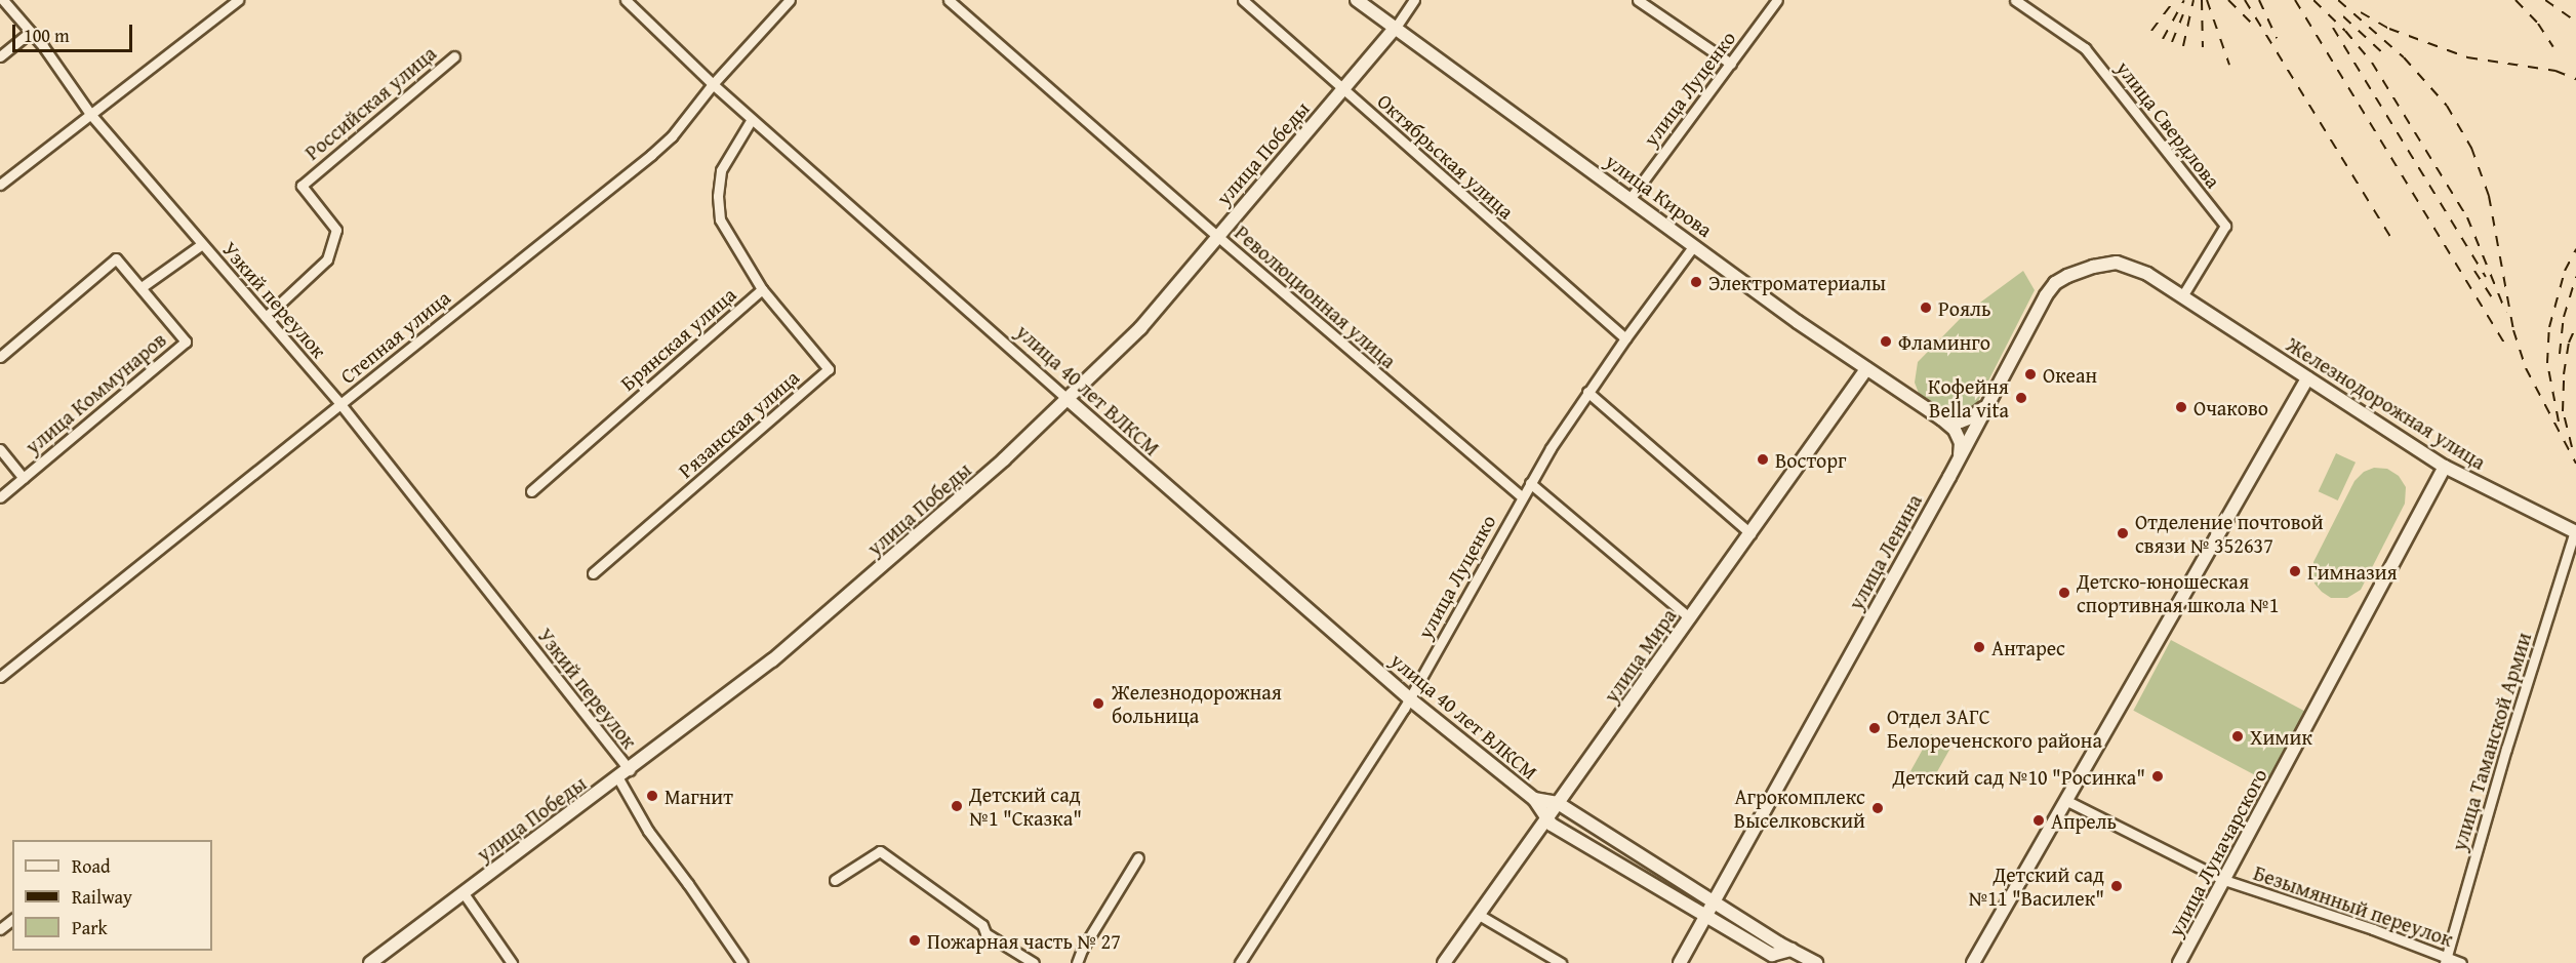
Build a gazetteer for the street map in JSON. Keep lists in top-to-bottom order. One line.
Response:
{"streets":{"street":["улица Луценко","Российская улица","улица Свердлова","улица Победы","Октябрьская улица","улица Кирова","Революционная улица","Узкий переулок","Степная улица","Брянская улица","улица 40 лет ВЛКСМ","улица Коммунаров","Железнодорожная улица","Рязанская улица","улица Ленина","улица Мира","улица Таманской Армии","улица Луначарского","Безымянный переулок"]},"crossings":[["улица Луценко","Октябрьская улица"],["улица Луценко","улица Кирова"],["улица Луценко","Революционная улица"],["улица Луценко","улица 40 лет ВЛКСМ"],["Российская улица","Узкий переулок"],["улица Свердлова","Железнодорожная улица"],["улица Свердлова","улица Ленина"],["улица Победы","Октябрьская улица"],["улица Победы","улица Кирова"],["улица Победы","Революционная улица"],["улица Победы","Узкий переулок"],["улица Победы","улица 40 лет ВЛКСМ"],["улица Кирова","улица Ленина"],["улица Кирова","улица Мира"],["Узкий переулок","Степная улица"],["Степная улица","улица 40 лет ВЛКСМ"],["Брянская улица","улица 40 лет ВЛКСМ"],["Брянская улица","Рязанская улица"],["улица 40 лет ВЛКСМ","улица Ленина"],["улица 40 лет ВЛКСМ","улица Мира"],["Железнодорожная улица","улица Ленина"],["Железнодорожная улица","улица Таманской Армии"],["Железнодорожная улица","улица Луначарского"],["улица Таманской Армии","Безымянный переулок"],["улица Луначарского","Безымянный переулок"]],"places":["Электроматериалы","Рояль","Фламинго","Океан","Кофейня Bella vita","Очаково","Восторг","Отделение почтовой связи № 352637","Гимназия","Детско-юношеская спортивная школа №1","Антарес","Железнодорожная больница","Отдел ЗАГС Белореченского района","Химик","Детский сад №10 \"Росинка\"","Магнит","Детский сад №1 \"Сказка\"","Агрокомплекс Выселковский","Апрель","Детский сад №11 \"Василек\"","Пожарная часть № 27"],"legend":["Road","Railway","Park"],"scale_bar":"100 m"}
